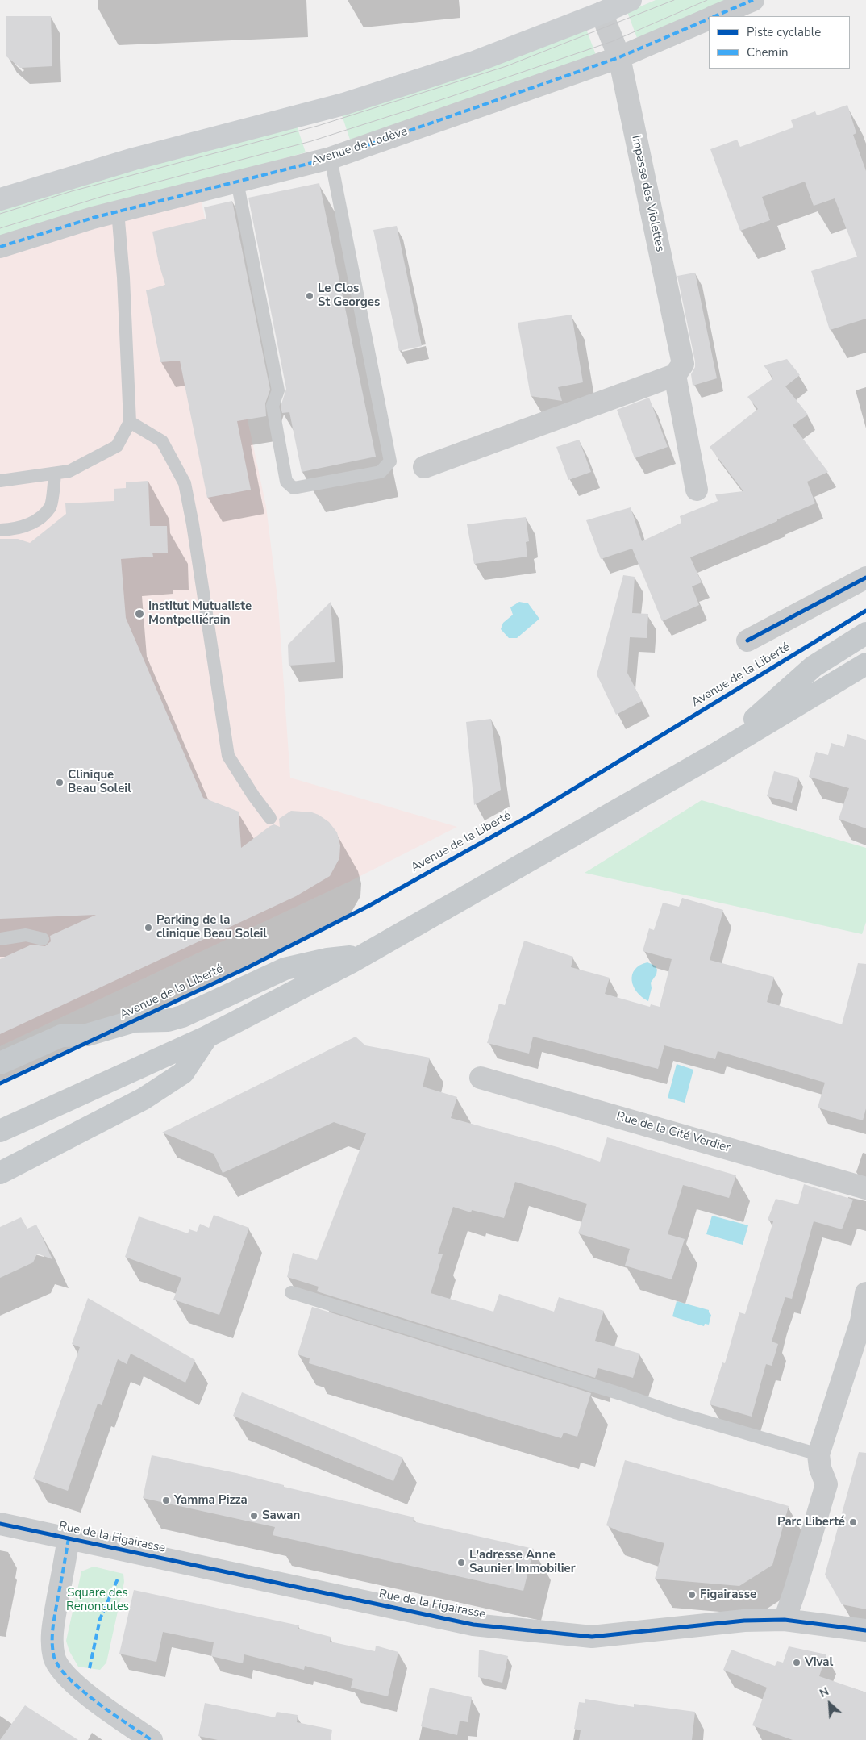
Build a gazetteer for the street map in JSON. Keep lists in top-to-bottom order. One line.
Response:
{"streets":{"street":["Avenue de Lodève","Impasse des Violettes","Rue de la Cité Verdier","Rue de la Figairasse"],"cycle path":["Avenue de la Liberté"]},"crossings":[["Avenue de Lodève","Impasse des Violettes"]],"parks":["Square des Renoncules"],"places":["Le Clos St Georges","Institut Mutualiste Montpelliérain","Clinique Beau Soleil","Parking de la clinique Beau Soleil","Yamma Pizza","Sawan","Parc Liberté","L'adresse Anne Saunier Immobilier","Figairasse","Vival"],"legend":["Piste cyclable","Chemin"],"north":"top left"}
